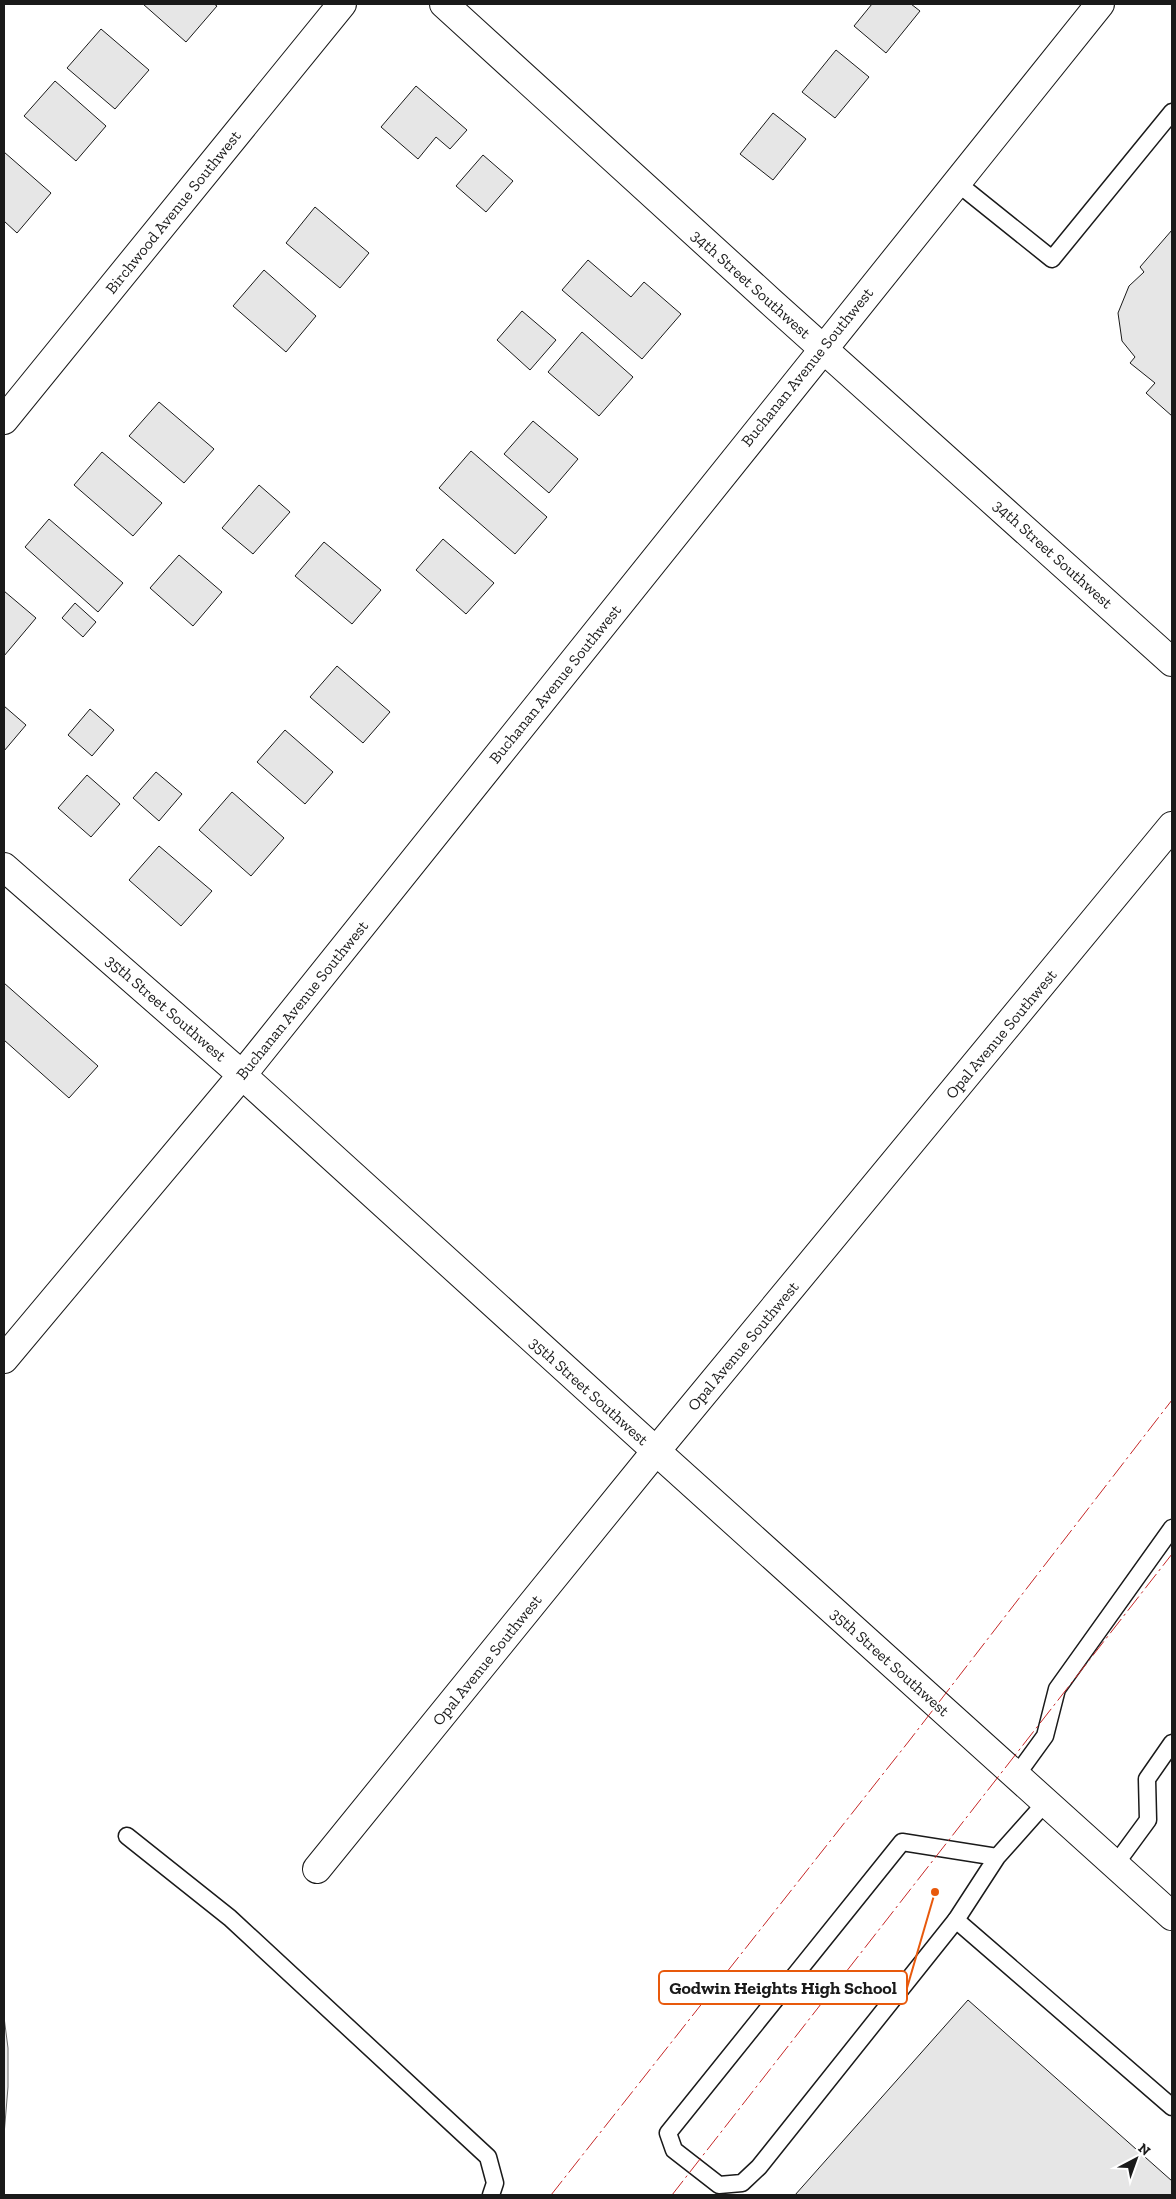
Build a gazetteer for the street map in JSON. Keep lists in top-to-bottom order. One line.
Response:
{"streets":{"street":["Birchwood Avenue Southwest","34th Street Southwest","Buchanan Avenue Southwest","35th Street Southwest","Opal Avenue Southwest"]},"crossings":[["34th Street Southwest","Buchanan Avenue Southwest"],["Buchanan Avenue Southwest","35th Street Southwest"],["35th Street Southwest","Opal Avenue Southwest"]],"places":["Godwin Heights High School"],"north":"top right"}
